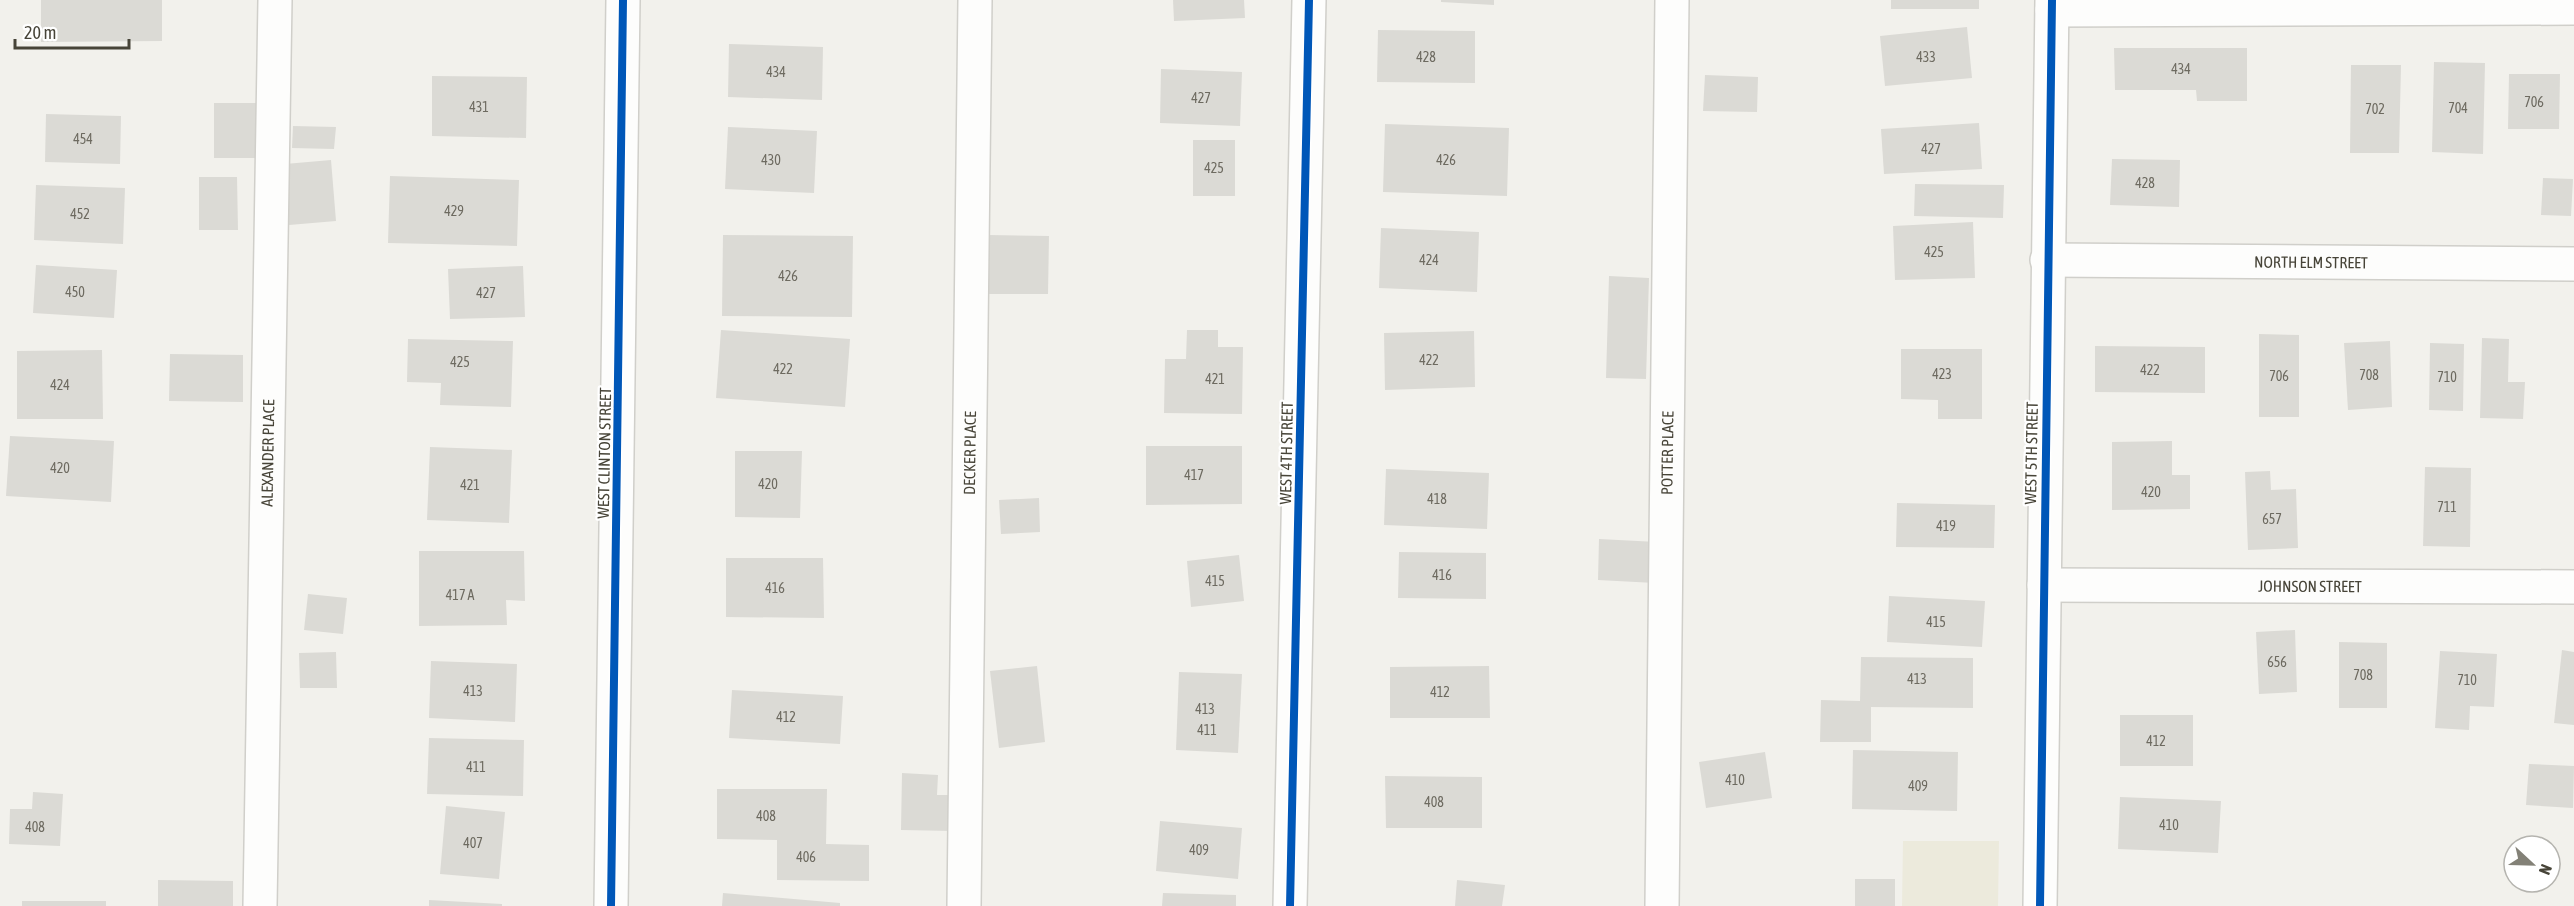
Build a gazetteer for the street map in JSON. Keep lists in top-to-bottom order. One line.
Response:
{"streets":{"street":["NORTH ELM STREET","ALEXANDER PLACE","WEST CLINTON STREET","DECKER PLACE","WEST 4TH STREET","POTTER PLACE","WEST 5TH STREET","JOHNSON STREET"]},"crossings":[["NORTH ELM STREET","WEST 5TH STREET"],["WEST 5TH STREET","JOHNSON STREET"]],"house_numbers":["428","433","434","434","427","706","431","704","702","454","427","430","426","425","428","429","452","425","424","426","450","427","422","425","422","422","423","708","706","710","421","424","420","417","420","421","420","418","711","657","419","416","415","416","417 A","415","656","708","413","710","413","412","413","412","411","412","411","410","409","408","408","410","408","407","409","406"],"scale_bar":"20 m","north":"right"}
